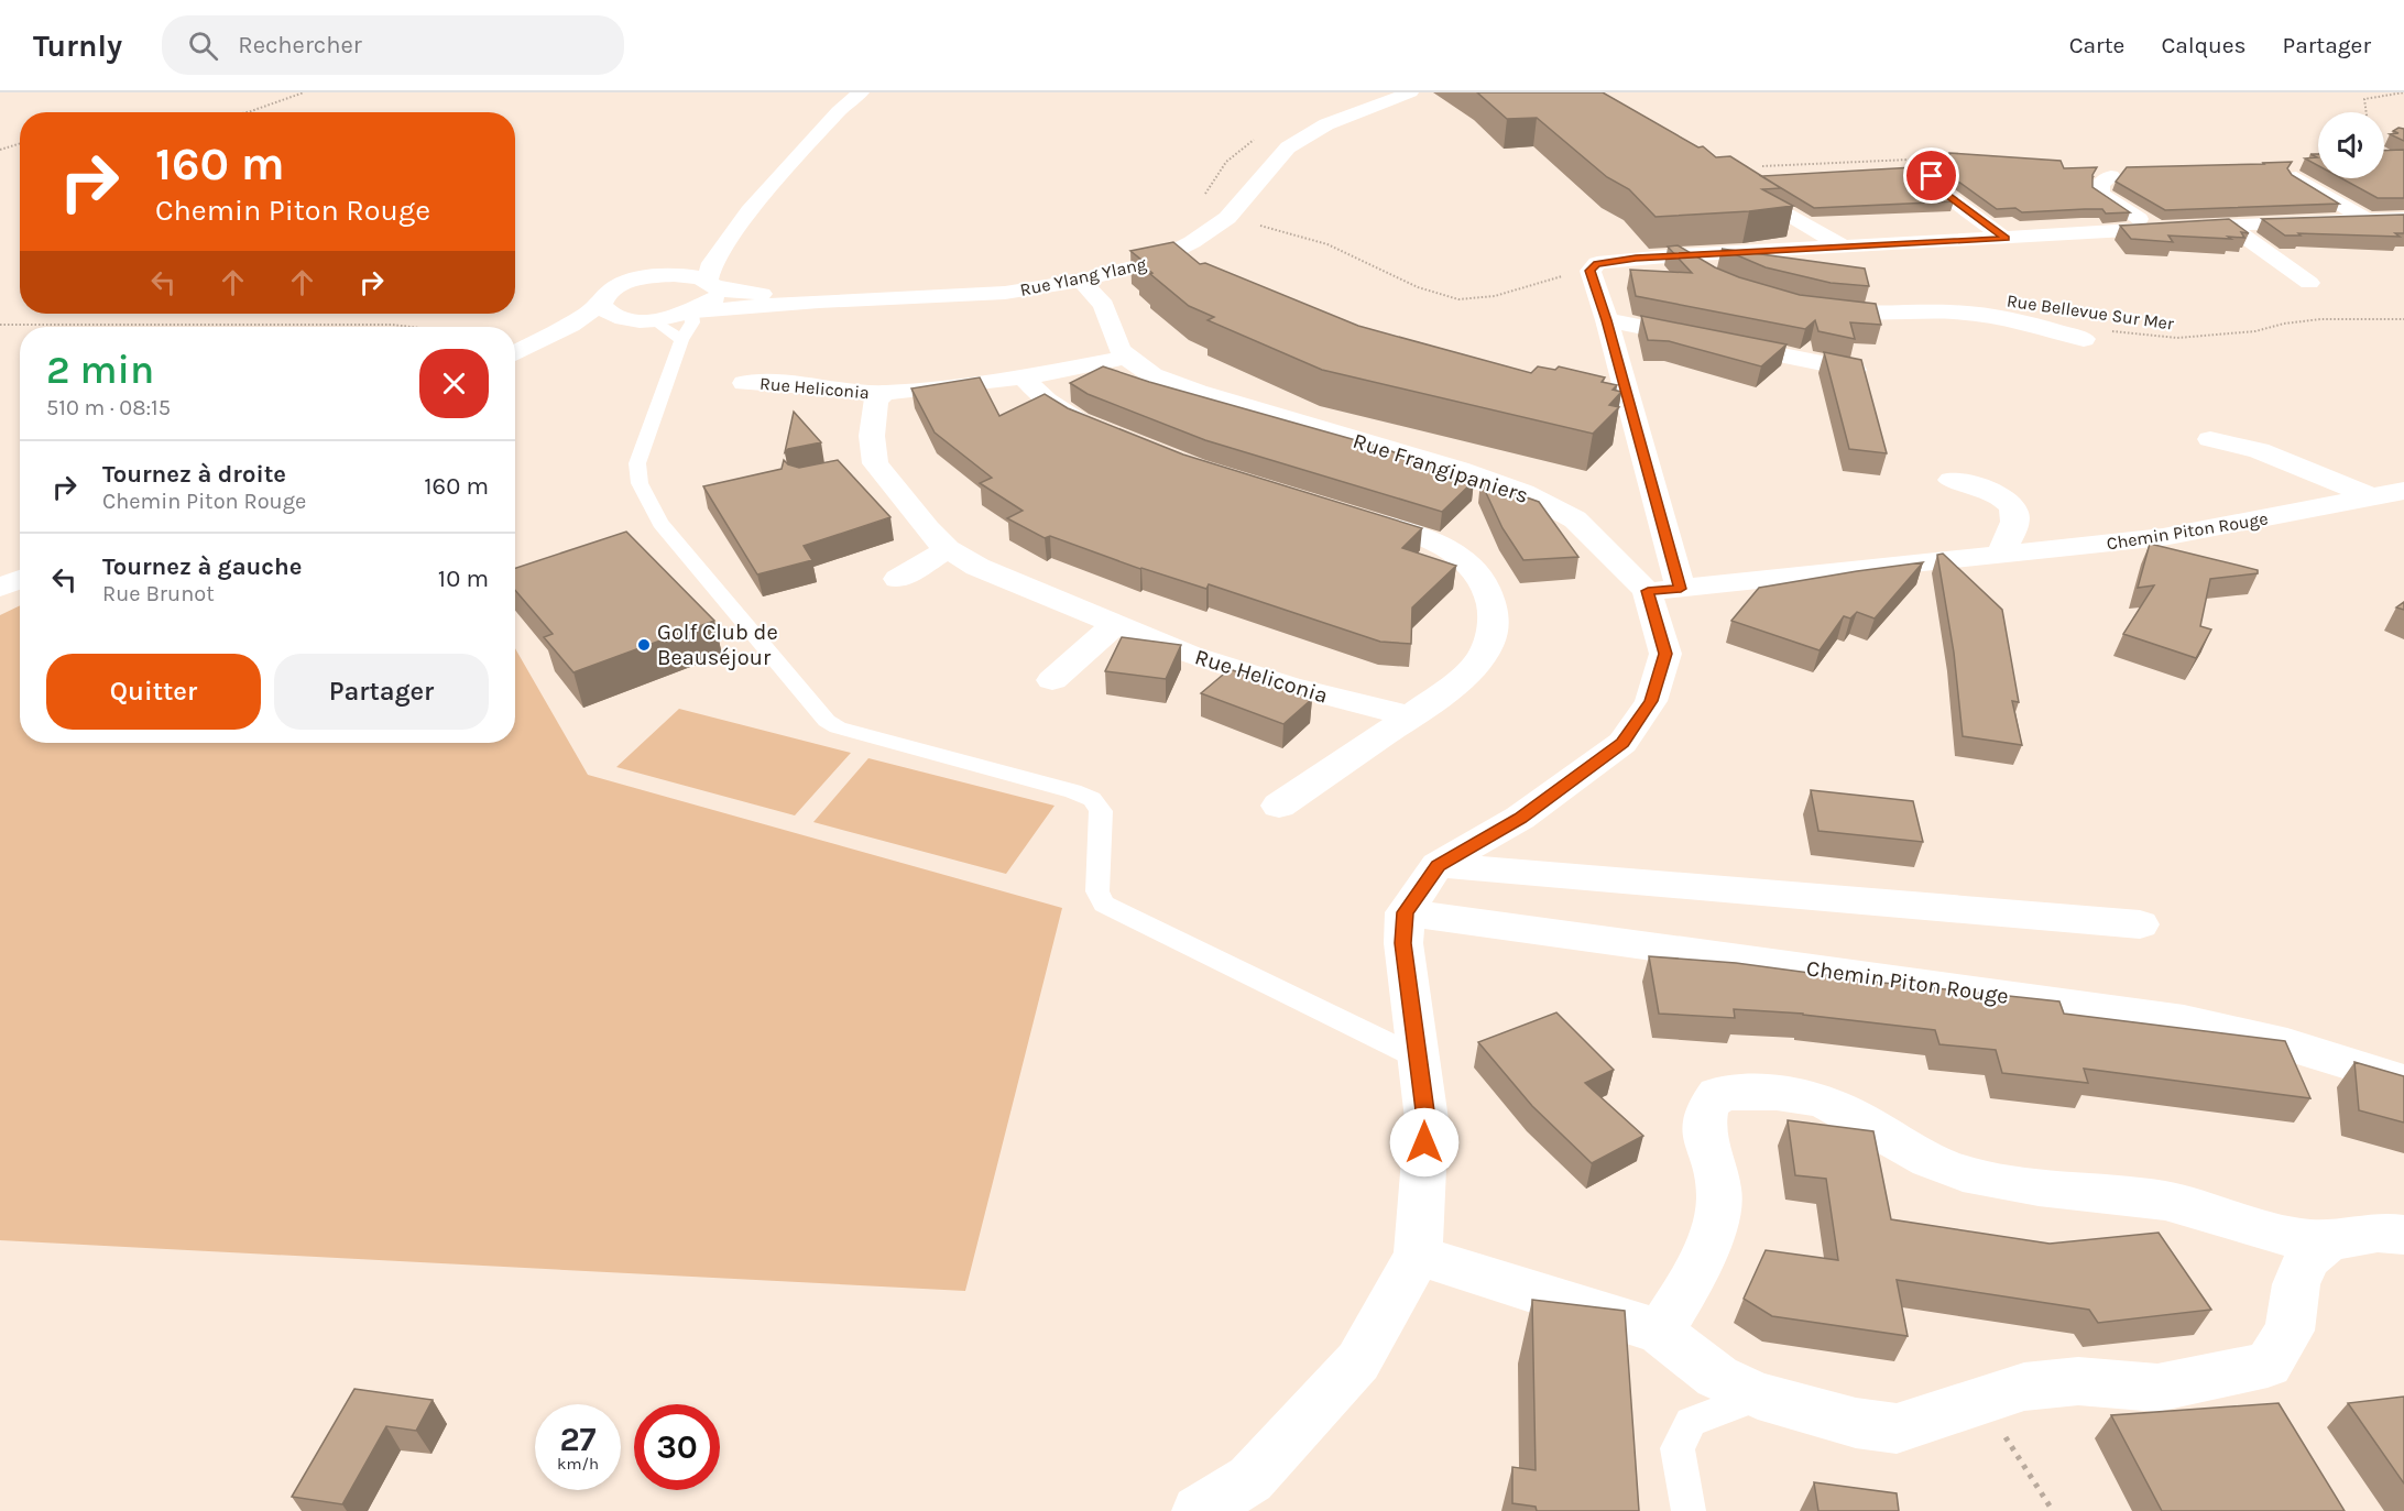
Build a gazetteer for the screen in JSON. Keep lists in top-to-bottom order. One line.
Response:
{"streets":{"street":["Rue Ylang Ylang","Rue Heliconia","Rue Frangipaniers","Chemin Piton Rouge"],"path":["Rue Bellevue Sur Mer"]},"crossings":[["Rue Heliconia","Rue Frangipaniers"],["Rue Frangipaniers","Chemin Piton Rouge"]],"places":["Golf Club de Beauséjour"],"page":{"header":"Turnly","search":"Rechercher","nav":["Carte","Calques","Partager"],"turn":["160 m","Chemin Piton Rouge"],"heading":["2 min","510 m · 08:15"],"list":[{"name":"Tournez à droite","note":"Chemin Piton Rouge","value":"160 m"},{"name":"Tournez à gauche","note":"Rue Brunot","value":"10 m"}],"buttons":["Quitter","Partager"],"speed":"27 km/h","limit":"30"}}
